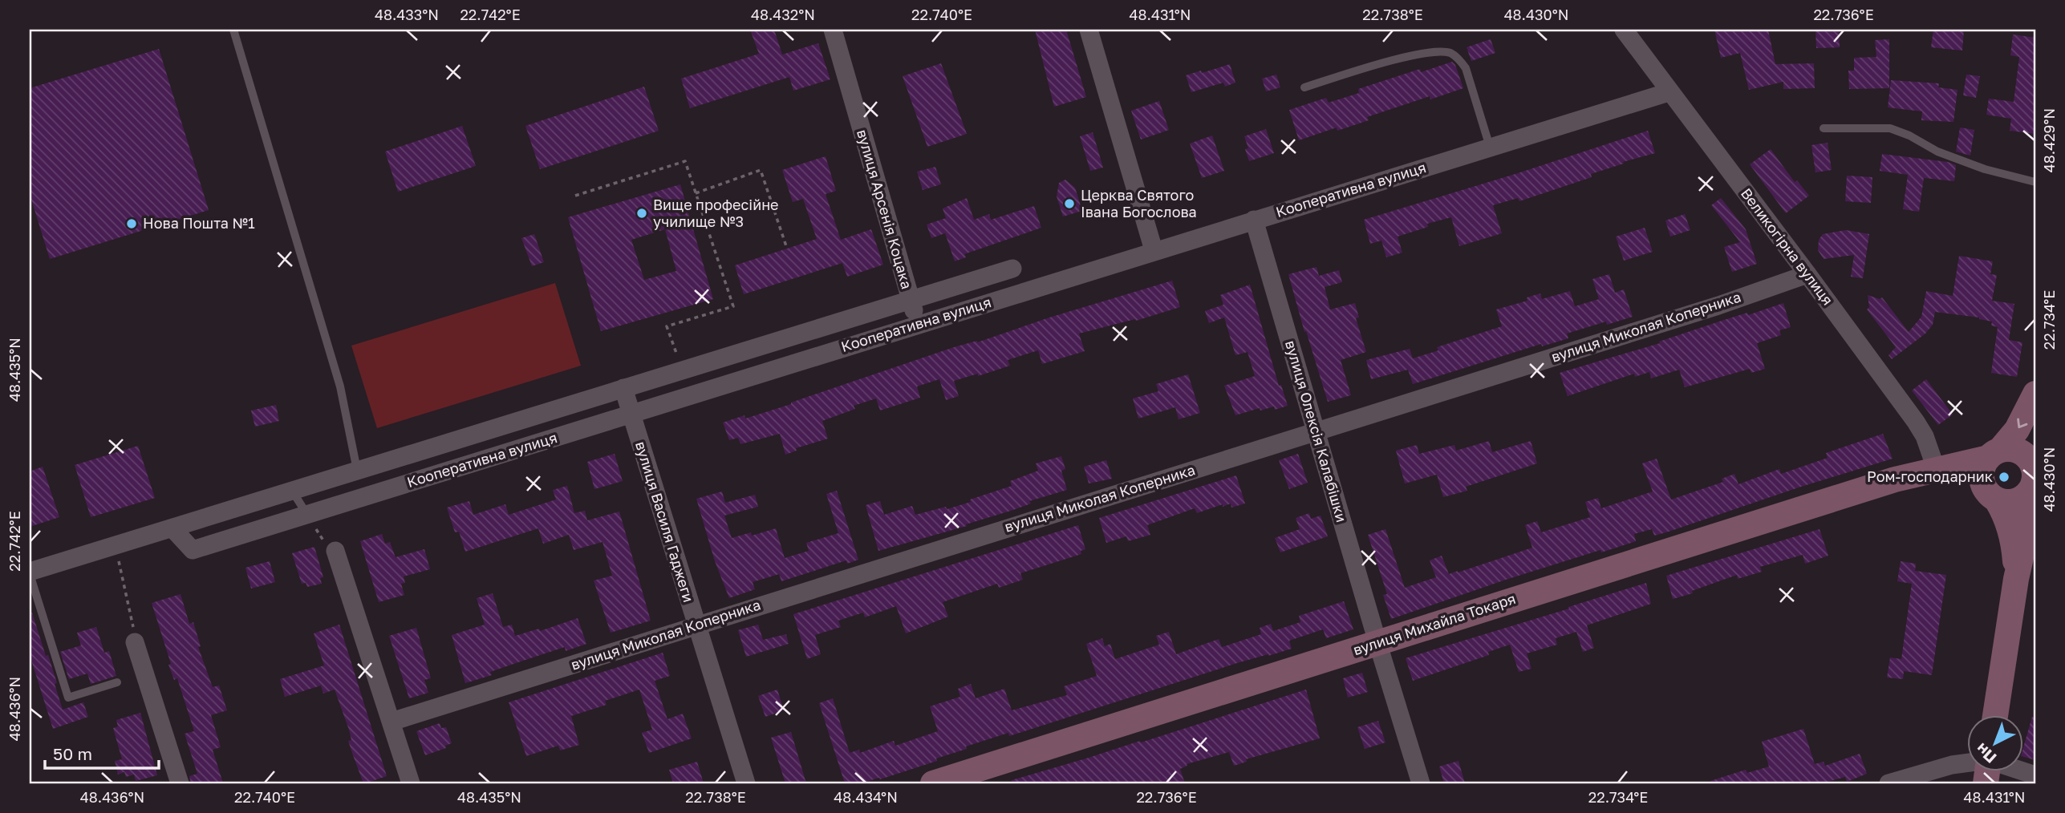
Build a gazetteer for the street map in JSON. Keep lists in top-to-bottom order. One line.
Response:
{"streets":{"street":["Кооперативна вулиця","вулиця Арсенія Коцака","Великогірна вулиця","вулиця Миколая Коперника","вулиця Олексія Калабішки","вулиця Василя Гаджеги","вулиця Михайла Токаря"]},"crossings":[["Кооперативна вулиця","вулиця Арсенія Коцака"],["Кооперативна вулиця","Великогірна вулиця"],["Кооперативна вулиця","вулиця Олексія Калабішки"],["Кооперативна вулиця","вулиця Василя Гаджеги"],["Великогірна вулиця","вулиця Миколая Коперника"],["Великогірна вулиця","вулиця Михайла Токаря"],["вулиця Миколая Коперника","вулиця Олексія Калабішки"],["вулиця Миколая Коперника","вулиця Василя Гаджеги"],["вулиця Олексія Калабішки","вулиця Михайла Токаря"]],"places":["Церква Святого Івана Богослова","Вище професійне училище №3","Нова Пошта №1","Ром-господарник"],"scale_bar":"50 m","north":"bottom left","coordinates":["48.433°N","22.742°E","48.432°N","22.740°E","48.431°N","22.738°E","48.430°N","22.736°E","48.429°N","22.734°E","48.435°N","48.436°N","48.434°N"]}
